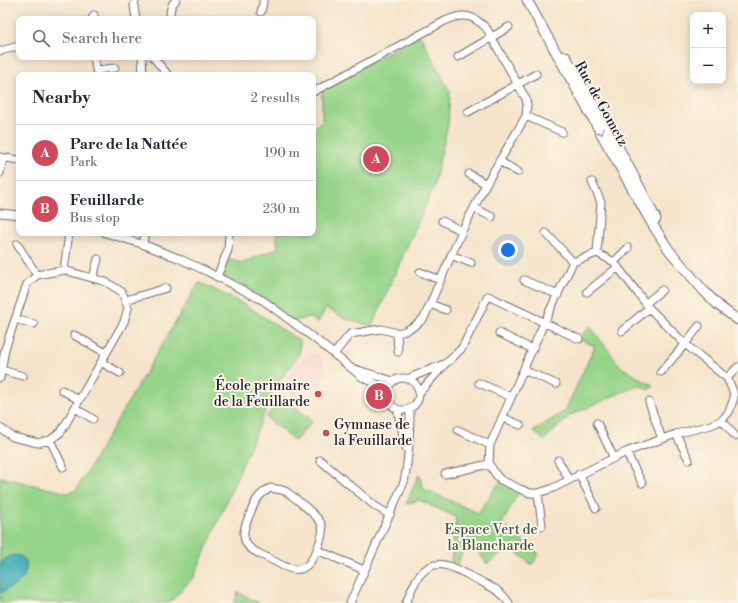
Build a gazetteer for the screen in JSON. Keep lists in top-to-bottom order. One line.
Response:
{"streets":{"main road":["Rue de Gometz"]},"parks":["Espace Vert de la Blancharde"],"places":["École primaire de la Feuillarde","Gymnase de la Feuillarde"],"page":{"map_buttons":["+","−"],"search":"Search here","heading":["Nearby","2 results"],"list":[{"mark":"A","name":"Parc de la Nattée","note":"Park","value":"190 m"},{"mark":"B","name":"Feuillarde","note":"Bus stop","value":"230 m"}],"pins":["A","B"]}}
